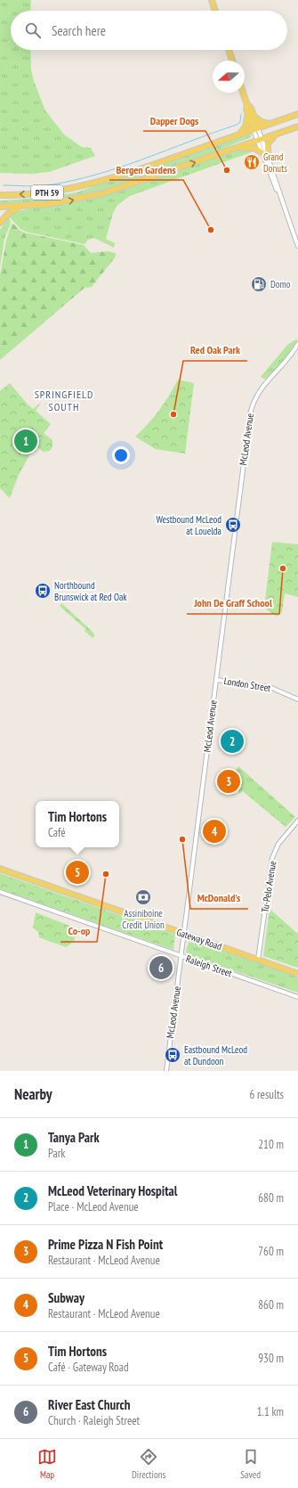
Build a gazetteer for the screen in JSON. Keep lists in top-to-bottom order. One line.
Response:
{"streets":{"main road":["PTH 59","Gateway Road"],"street":["McLeod Avenue","London Street","Tu-Pelo Avenue","Raleigh Street"]},"crossings":[["McLeod Avenue","London Street"],["McLeod Avenue","Gateway Road"],["McLeod Avenue","Raleigh Street"],["Tu-Pelo Avenue","Gateway Road"]],"districts":["SPRINGFIELD SOUTH"],"places":{"restaurant":["Grand Donuts"],"other":["Dapper Dogs","Bergen Gardens","Red Oak Park","John De Graff School","McDonald's","Co-op"],"fuel station":["Domo"],"bus stop":["Westbound McLeod at Louelda","Northbound Brunswick at Red Oak","Eastbound McLeod at Dundoon"],"bank":["Assiniboine Credit Union"]},"north":"left","page":{"search":"Search here","pins":["1","2","3","4","5","6"],"popup":["Tim Hortons","Café"],"heading":["Nearby","6 results"],"list":[{"mark":"1","name":"Tanya Park","note":"Park","value":"210 m"},{"mark":"2","name":"McLeod Veterinary Hospital","note":"Place · McLeod Avenue","value":"680 m"},{"mark":"3","name":"Prime Pizza N Fish Point","note":"Restaurant · McLeod Avenue","value":"760 m"},{"mark":"4","name":"Subway","note":"Restaurant · McLeod Avenue","value":"860 m"},{"mark":"5","name":"Tim Hortons","note":"Café · Gateway Road","value":"930 m"},{"mark":"6","name":"River East Church","note":"Church · Raleigh Street","value":"1.1 km"}],"nav":["Map","Directions","Saved"]}}
